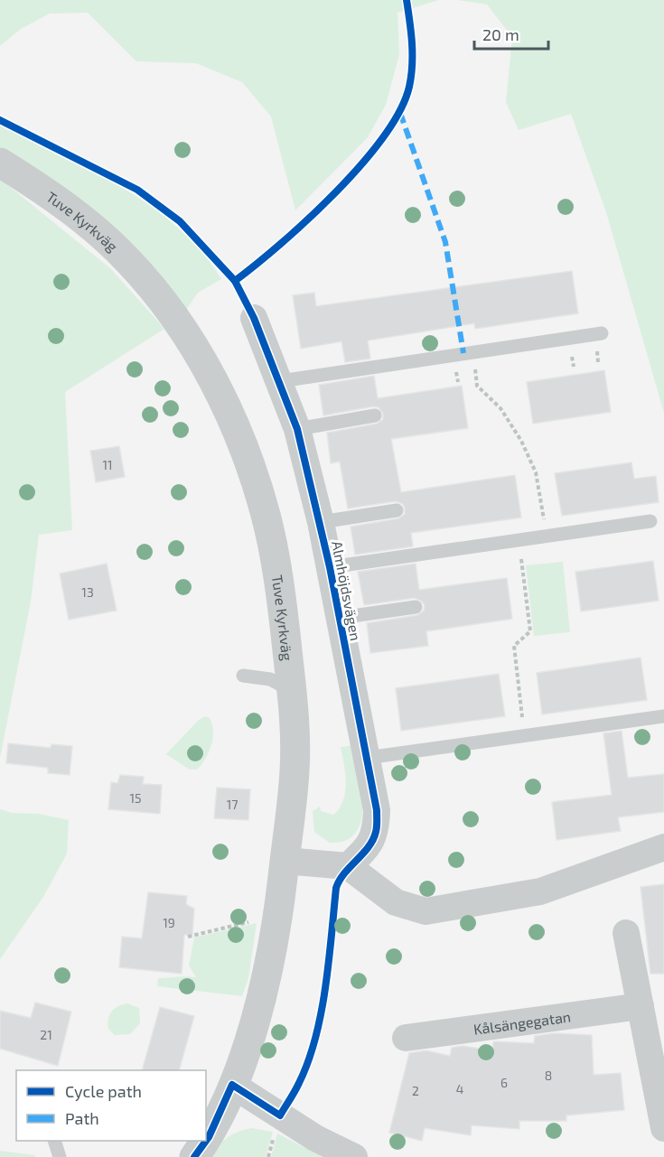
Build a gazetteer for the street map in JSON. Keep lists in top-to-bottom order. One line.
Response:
{"streets":{"street":["Tuve Kyrkväg","Almhöjdsvägen","Kålsängegatan"]},"house_numbers":["11","13","15","17","19","21","8","6","4","2"],"legend":["Cycle path","Path"],"scale_bar":"20 m"}
